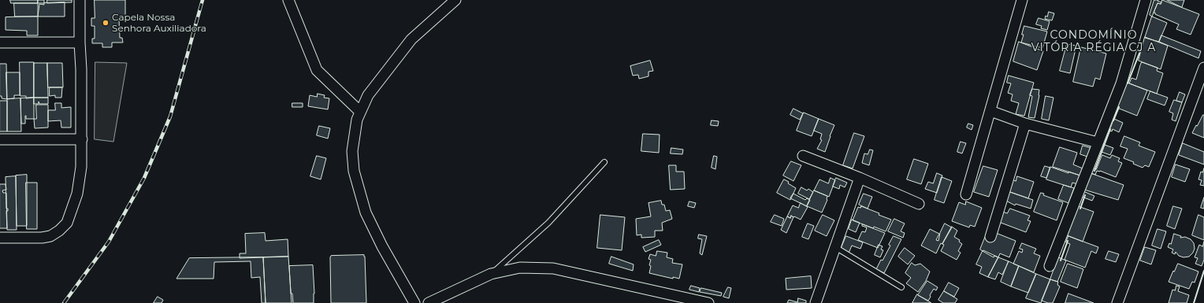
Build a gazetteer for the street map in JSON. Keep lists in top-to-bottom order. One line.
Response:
{"districts":["CONDOMÍNIO VITÓRIA RÉGIA CJ A"],"places":["Capela Nossa Senhora Auxiliadora"]}
